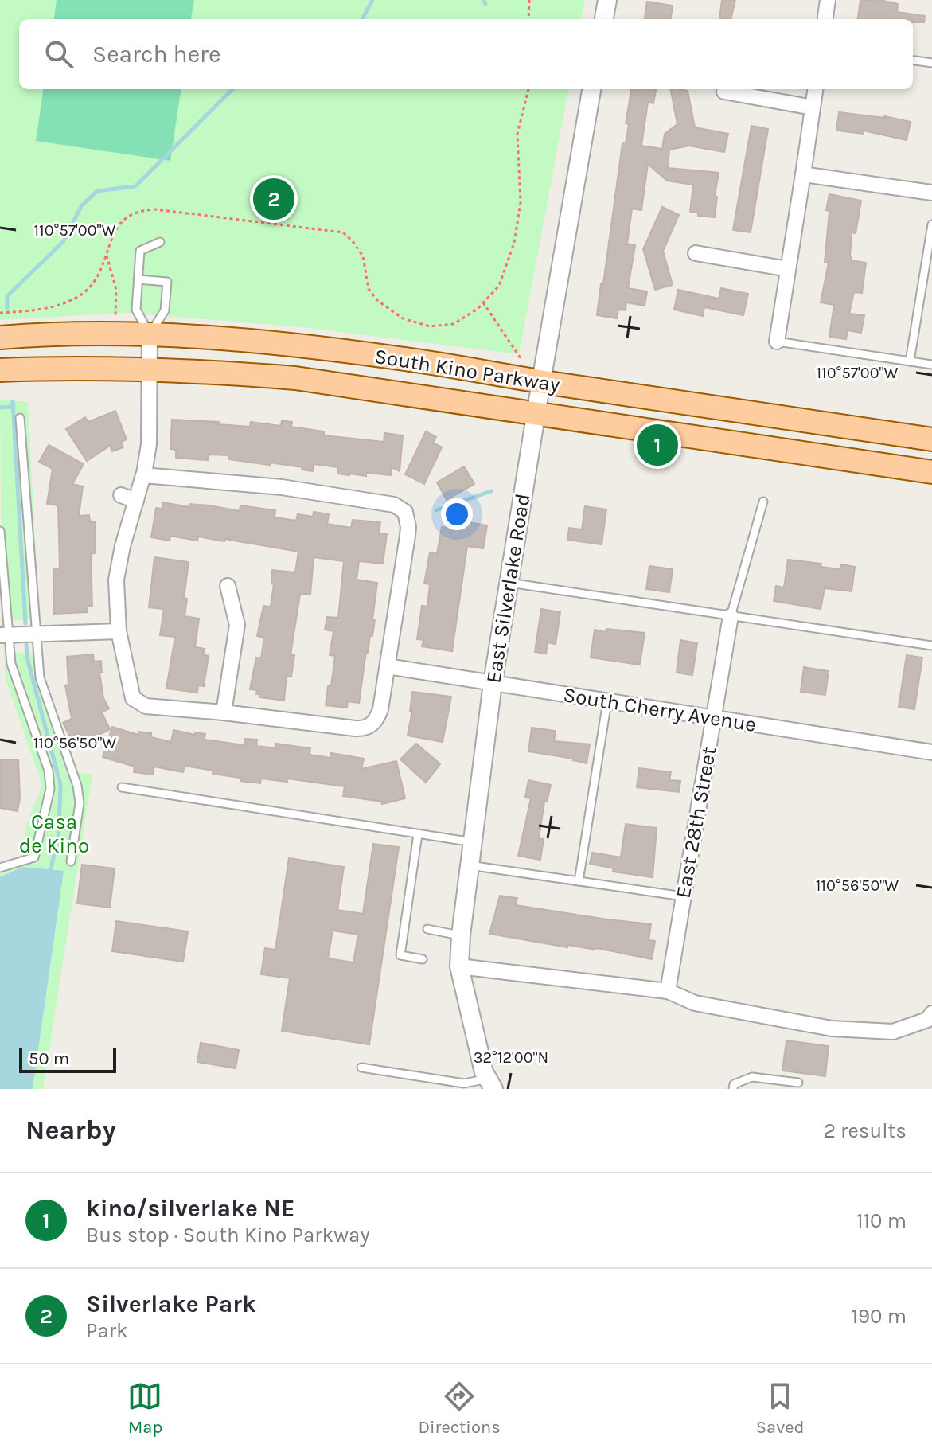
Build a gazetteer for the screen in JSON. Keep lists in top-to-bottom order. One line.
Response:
{"streets":{"main road":["South Kino Parkway"],"street":["East Silverlake Road","South Cherry Avenue","East 28th Street"]},"crossings":[["South Kino Parkway","East Silverlake Road"],["East Silverlake Road","South Cherry Avenue"],["South Cherry Avenue","East 28th Street"]],"parks":["Casa de Kino"],"scale_bar":"50 m","page":{"search":"Search here","pins":["2","1"],"scale":"50 m","heading":["Nearby","2 results"],"list":[{"mark":"1","name":"kino/silverlake NE","note":"Bus stop · South Kino Parkway","value":"110 m"},{"mark":"2","name":"Silverlake Park","note":"Park","value":"190 m"}],"nav":["Map","Directions","Saved"]},"coordinates":["110°57'00\"W","110°56'50\"W","32°12'00\"N"]}
